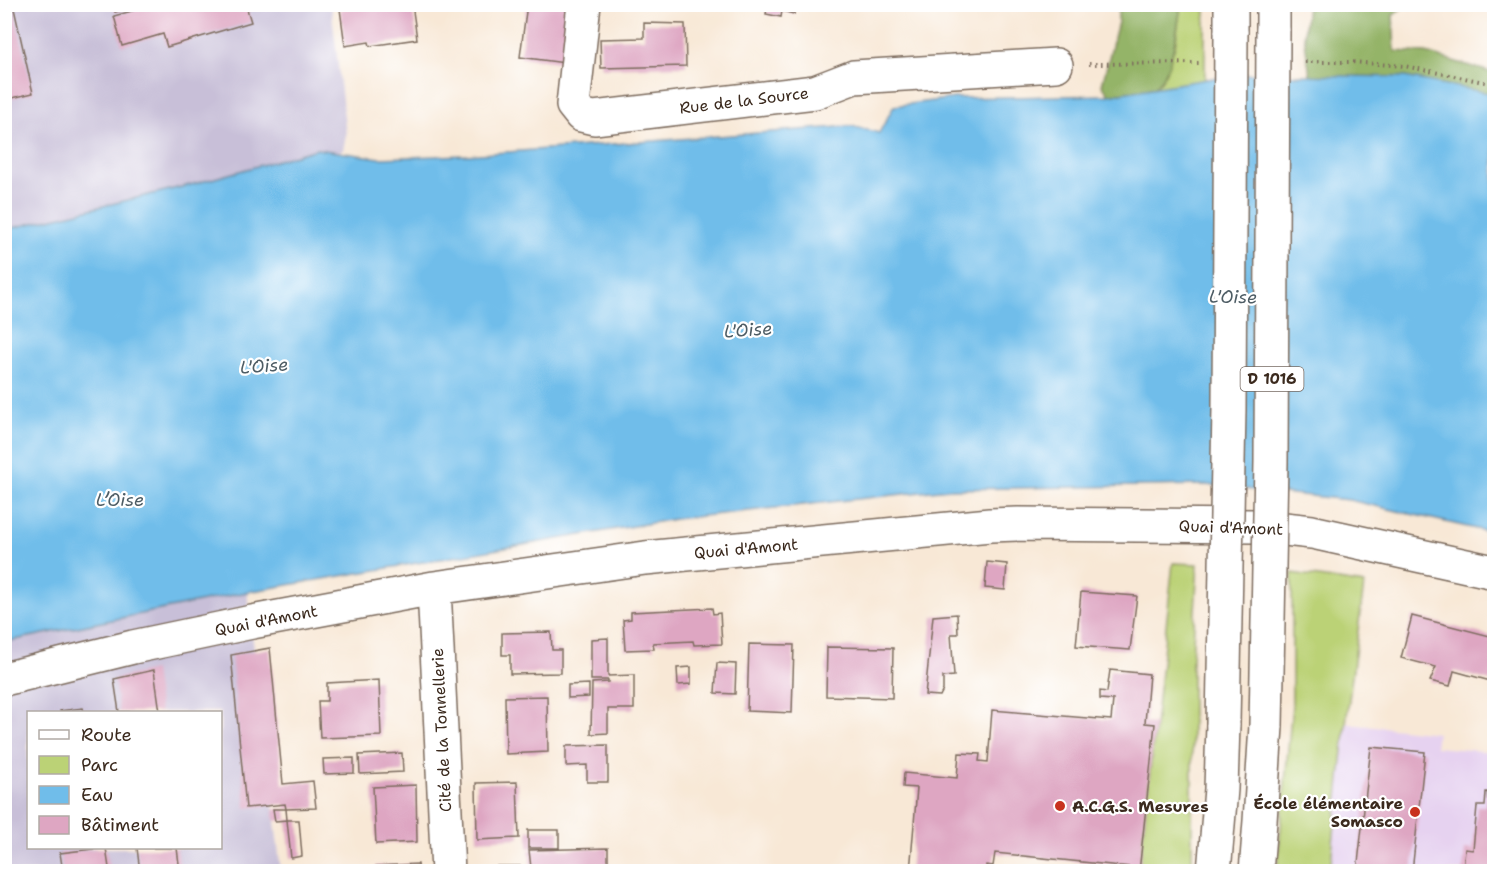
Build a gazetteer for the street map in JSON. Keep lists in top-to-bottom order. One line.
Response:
{"streets":{"main road":["Rue de la Source","D 1016","Quai d'Amont","Cité de la Tonnellerie"]},"crossings":[["Quai d'Amont","Cité de la Tonnellerie"]],"water":["L'Oise","L’Oise"],"places":["A.C.G.S. Mesures","École élémentaire Somasco"],"legend":["Route","Parc","Eau","Bâtiment"]}
